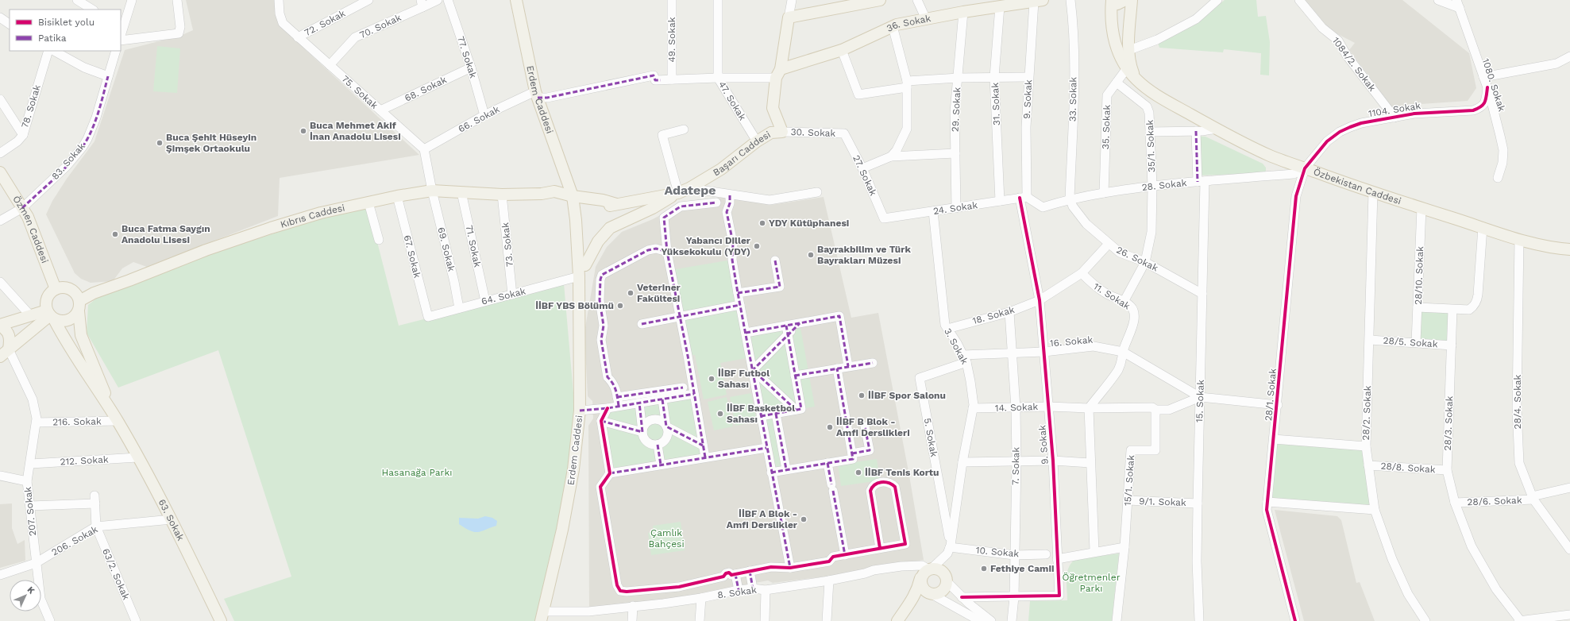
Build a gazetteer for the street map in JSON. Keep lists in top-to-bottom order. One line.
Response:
{"streets":{"main road":["36. Sokak","Erdem Caddesi","Başarı Caddesi","Özbekistan Caddesi","Kıbrıs Caddesi","Özmen Caddesi","63. Sokak"],"street":["72. Sokak","70. Sokak","49. Sokak","77. Sokak","1084/2. Sokak","1080. Sokak","68. Sokak","75. Sokak","9. Sokak","33. Sokak","47. Sokak","31. Sokak","78. Sokak","29. Sokak","1104. Sokak","66. Sokak","35. Sokak","30. Sokak","35/1. Sokak","83. Sokak","27. Sokak","28. Sokak","24. Sokak","73. Sokak","71. Sokak","69. Sokak","67. Sokak","26. Sokak","28/10. Sokak","64. Sokak","11. Sokak","18. Sokak","16. Sokak","28/5. Sokak","3. Sokak","28/1. Sokak","15. Sokak","28/4. Sokak","14. Sokak","28/2. Sokak","216. Sokak","28/3. Sokak","5. Sokak","212. Sokak","7. Sokak","28/8. Sokak","15/1. Sokak","28/6. Sokak","9/1. Sokak","207. Sokak","206. Sokak","10. Sokak","63/2. Sokak","8. Sokak"]},"crossings":[["72. Sokak","75. Sokak"],["36. Sokak","9. Sokak"],["36. Sokak","31. Sokak"],["36. Sokak","29. Sokak"],["36. Sokak","Başarı Caddesi"],["70. Sokak","75. Sokak"],["77. Sokak","68. Sokak"],["77. Sokak","66. Sokak"],["1084/2. Sokak","1104. Sokak"],["1080. Sokak","1104. Sokak"],["68. Sokak","75. Sokak"],["75. Sokak","66. Sokak"],["Erdem Caddesi","66. Sokak"],["Erdem Caddesi","Başarı Caddesi"],["Erdem Caddesi","Kıbrıs Caddesi"],["Erdem Caddesi","64. Sokak"],["Erdem Caddesi","8. Sokak"],["9. Sokak","28. Sokak"],["9. Sokak","24. Sokak"],["9. Sokak","18. Sokak"],["9. Sokak","16. Sokak"],["9. Sokak","14. Sokak"],["9. Sokak","7. Sokak"],["33. Sokak","28. Sokak"],["33. Sokak","26. Sokak"],["47. Sokak","Başarı Caddesi"],["31. Sokak","24. Sokak"],["29. Sokak","24. Sokak"],["1104. Sokak","28. Sokak"],["1104. Sokak","Özbekistan Caddesi"],["1104. Sokak","28/1. Sokak"],["35. Sokak","35/1. Sokak"],["35. Sokak","28. Sokak"],["35. Sokak","Özbekistan Caddesi"],["30. Sokak","Başarı Caddesi"],["30. Sokak","27. Sokak"],["35/1. Sokak","28. Sokak"],["35/1. Sokak","26. Sokak"],["35/1. Sokak","11. Sokak"],["Başarı Caddesi","Kıbrıs Caddesi"],["83. Sokak","Özmen Caddesi"],["27. Sokak","24. Sokak"],["28. Sokak","Özbekistan Caddesi"],["28. Sokak","24. Sokak"],["28. Sokak","26. Sokak"],["28. Sokak","28/1. Sokak"],["28. Sokak","15. Sokak"],["Özbekistan Caddesi","28/10. Sokak"],["Özbekistan Caddesi","28/1. Sokak"],["Özbekistan Caddesi","28/4. Sokak"],["Özbekistan Caddesi","28/2. Sokak"],["24. Sokak","3. Sokak"],["Kıbrıs Caddesi","Özmen Caddesi"],["Kıbrıs Caddesi","73. Sokak"],["Kıbrıs Caddesi","71. Sokak"],["Kıbrıs Caddesi","69. Sokak"],["Kıbrıs Caddesi","67. Sokak"],["Kıbrıs Caddesi","63. Sokak"],["Özmen Caddesi","63. Sokak"],["73. Sokak","64. Sokak"],["71. Sokak","64. Sokak"],["69. Sokak","64. Sokak"],["67. Sokak","64. Sokak"],["26. Sokak","15. Sokak"],["28/10. Sokak","28/5. Sokak"],["11. Sokak","16. Sokak"],["18. Sokak","3. Sokak"],["18. Sokak","7. Sokak"],["16. Sokak","3. Sokak"],["16. Sokak","28/1. Sokak"],["16. Sokak","15. Sokak"],["16. Sokak","5. Sokak"],["16. Sokak","7. Sokak"],["28/5. Sokak","28/2. Sokak"],["28/5. Sokak","28/3. Sokak"],["3. Sokak","14. Sokak"],["3. Sokak","5. Sokak"],["3. Sokak","10. Sokak"],["15. Sokak","9/1. Sokak"],["28/4. Sokak","28/6. Sokak"],["14. Sokak","7. Sokak"],["14. Sokak","15/1. Sokak"],["28/2. Sokak","28/8. Sokak"],["216. Sokak","207. Sokak"],["216. Sokak","63. Sokak"],["28/3. Sokak","28/8. Sokak"],["28/3. Sokak","28/6. Sokak"],["5. Sokak","10. Sokak"],["212. Sokak","207. Sokak"],["212. Sokak","63. Sokak"],["7. Sokak","10. Sokak"],["15/1. Sokak","9/1. Sokak"],["207. Sokak","206. Sokak"],["63. Sokak","206. Sokak"],["206. Sokak","63/2. Sokak"]],"districts":["Adatepe"],"parks":["Hasanağa Parkı","Çamlık Bahçesi","Öğretmenler Parkı"],"places":["Buca Mehmet Akif İnan Anadolu Lisesi","Buca Şehit Hüseyin Şimşek Ortaokulu","YDY Kütüphanesi","Buca Fatma Saygın Anadolu Lisesi","Yabancı Diller Yüksekokulu (YDY)","Bayrakbilim ve Türk Bayrakları Müzesi","Veteriner Fakültesi","İİBF YBS Bölümü","İİBF Futbol Sahası","İİBF Spor Salonu","İİBF Basketbol Sahası","İİBF B Blok - Amfi Derslikleri","İİBF Tenis Kortu","İİBF A Blok - Amfi Derslikler","Fethiye Camii"],"legend":["Bisiklet yolu","Patika"],"north":"top right"}
